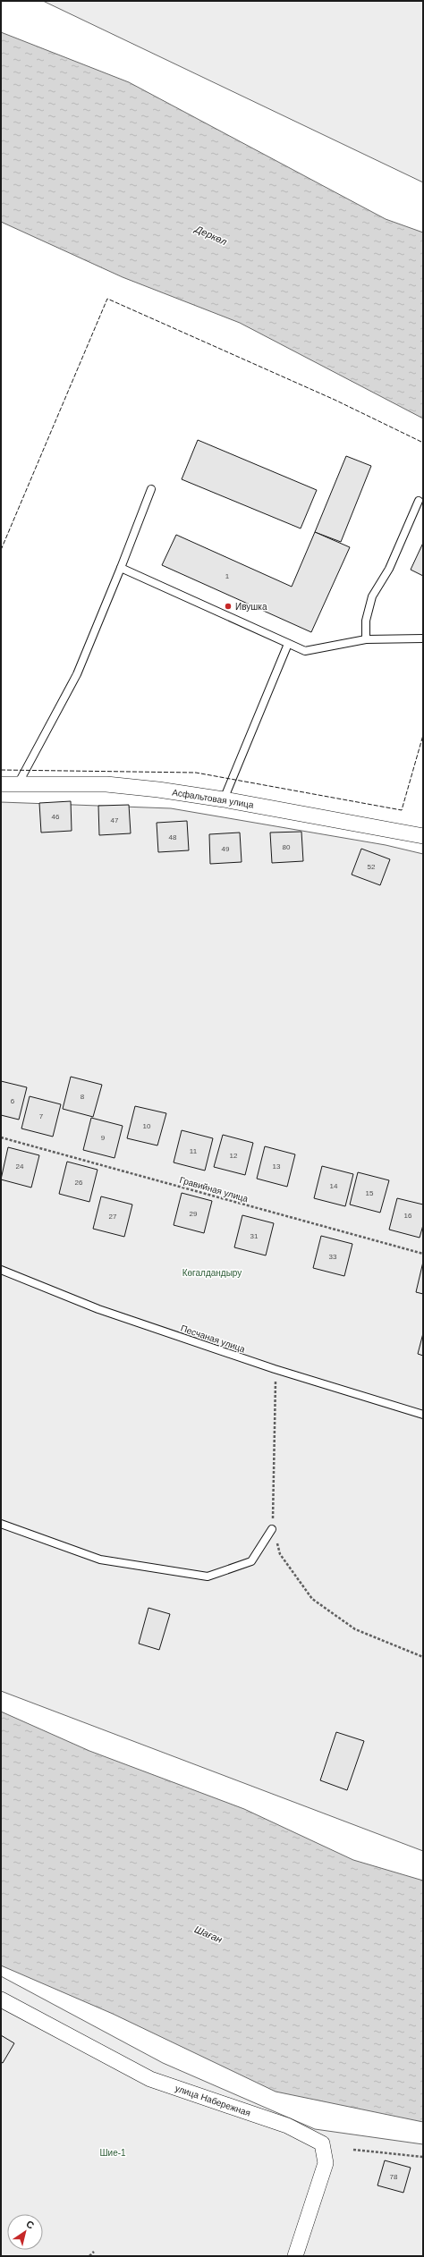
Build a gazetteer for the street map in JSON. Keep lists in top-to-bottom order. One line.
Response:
{"streets":{"street":["Асфальтовая улица","улица Набережная"],"lane":["Песчаная улица"],"path":["Гравийная улица"]},"water":["Деркөл","Шаған"],"parks":["Көгалдандыру","Шие-1"],"places":["Ивушка"],"house_numbers":["1","46","47","48","80","49","52","8","6","7","10","9","11","12","24","13","26","14","15","29","16","27","31","33","78"],"north":"top right"}
